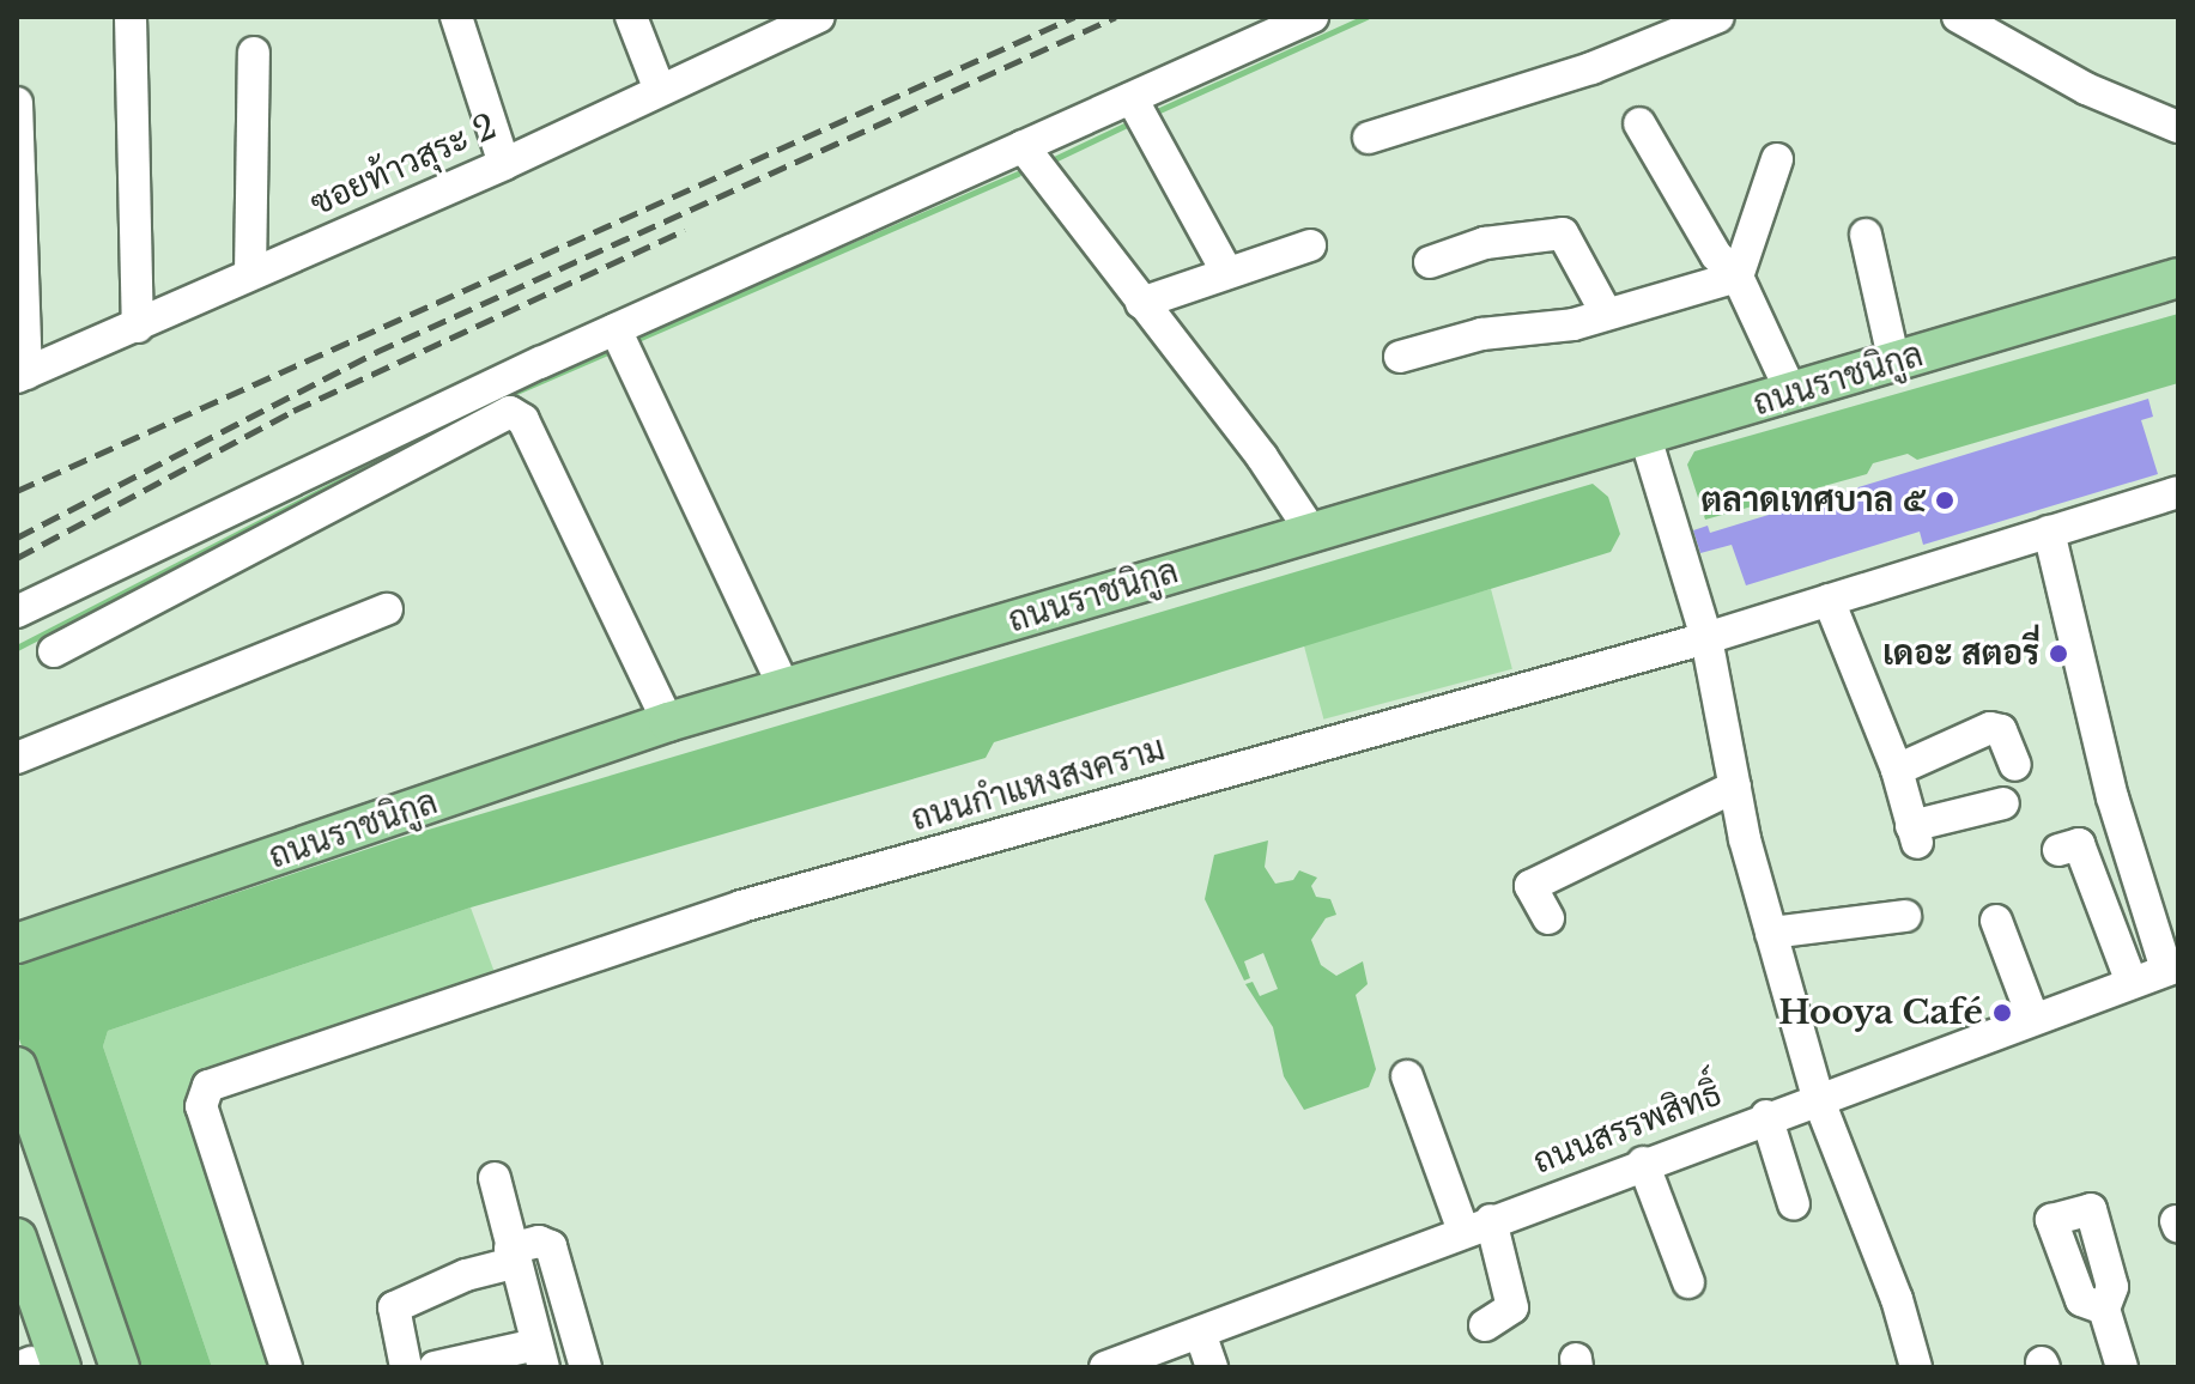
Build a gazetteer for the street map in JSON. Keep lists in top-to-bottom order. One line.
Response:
{"streets":{"main road":["ถนนราชนิกูล"],"street":["ซอยท้าวสุระ 2","ถนนกำแหงสงคราม","ถนนสรรพสิทธิ์"]},"places":["ตลาดเทศบาล ๕","เดอะ สตอรี่","Hooya Café"]}
